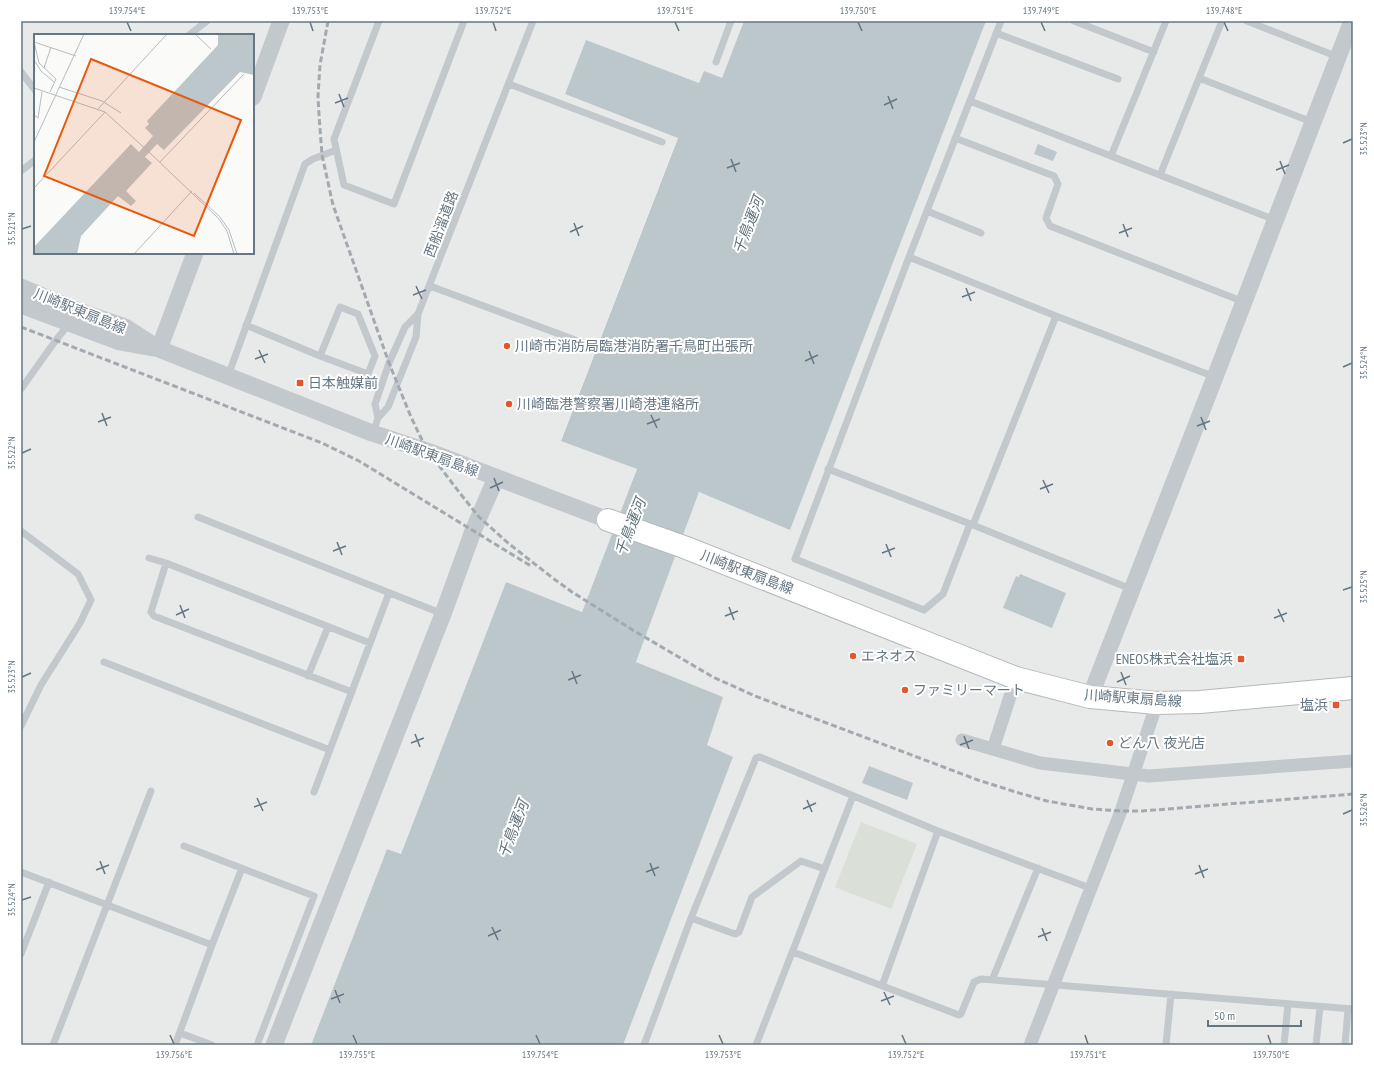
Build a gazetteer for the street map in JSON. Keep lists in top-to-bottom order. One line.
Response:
{"streets":{"highway":["川崎駅東扇島線"],"lane":["西船溜道路"]},"crossings":[["西船溜道路","川崎駅東扇島線"]],"water":["千鳥運河"],"places":{"other":["川崎市消防局臨港消防署千鳥町出張所","川崎臨港警察署川崎港連絡所","エネオス","ファミリーマート","どん八 夜光店"],"transit":["日本触媒前","ENEOS株式会社塩浜","塩浜"]},"scale_bar":"50 m","coordinates":["139.754°E","139.753°E","139.752°E","139.751°E","139.750°E","139.749°E","139.748°E","35.523°N","35.521°N","35.524°N","35.522°N","35.525°N","35.526°N","139.756°E","139.755°E"]}
